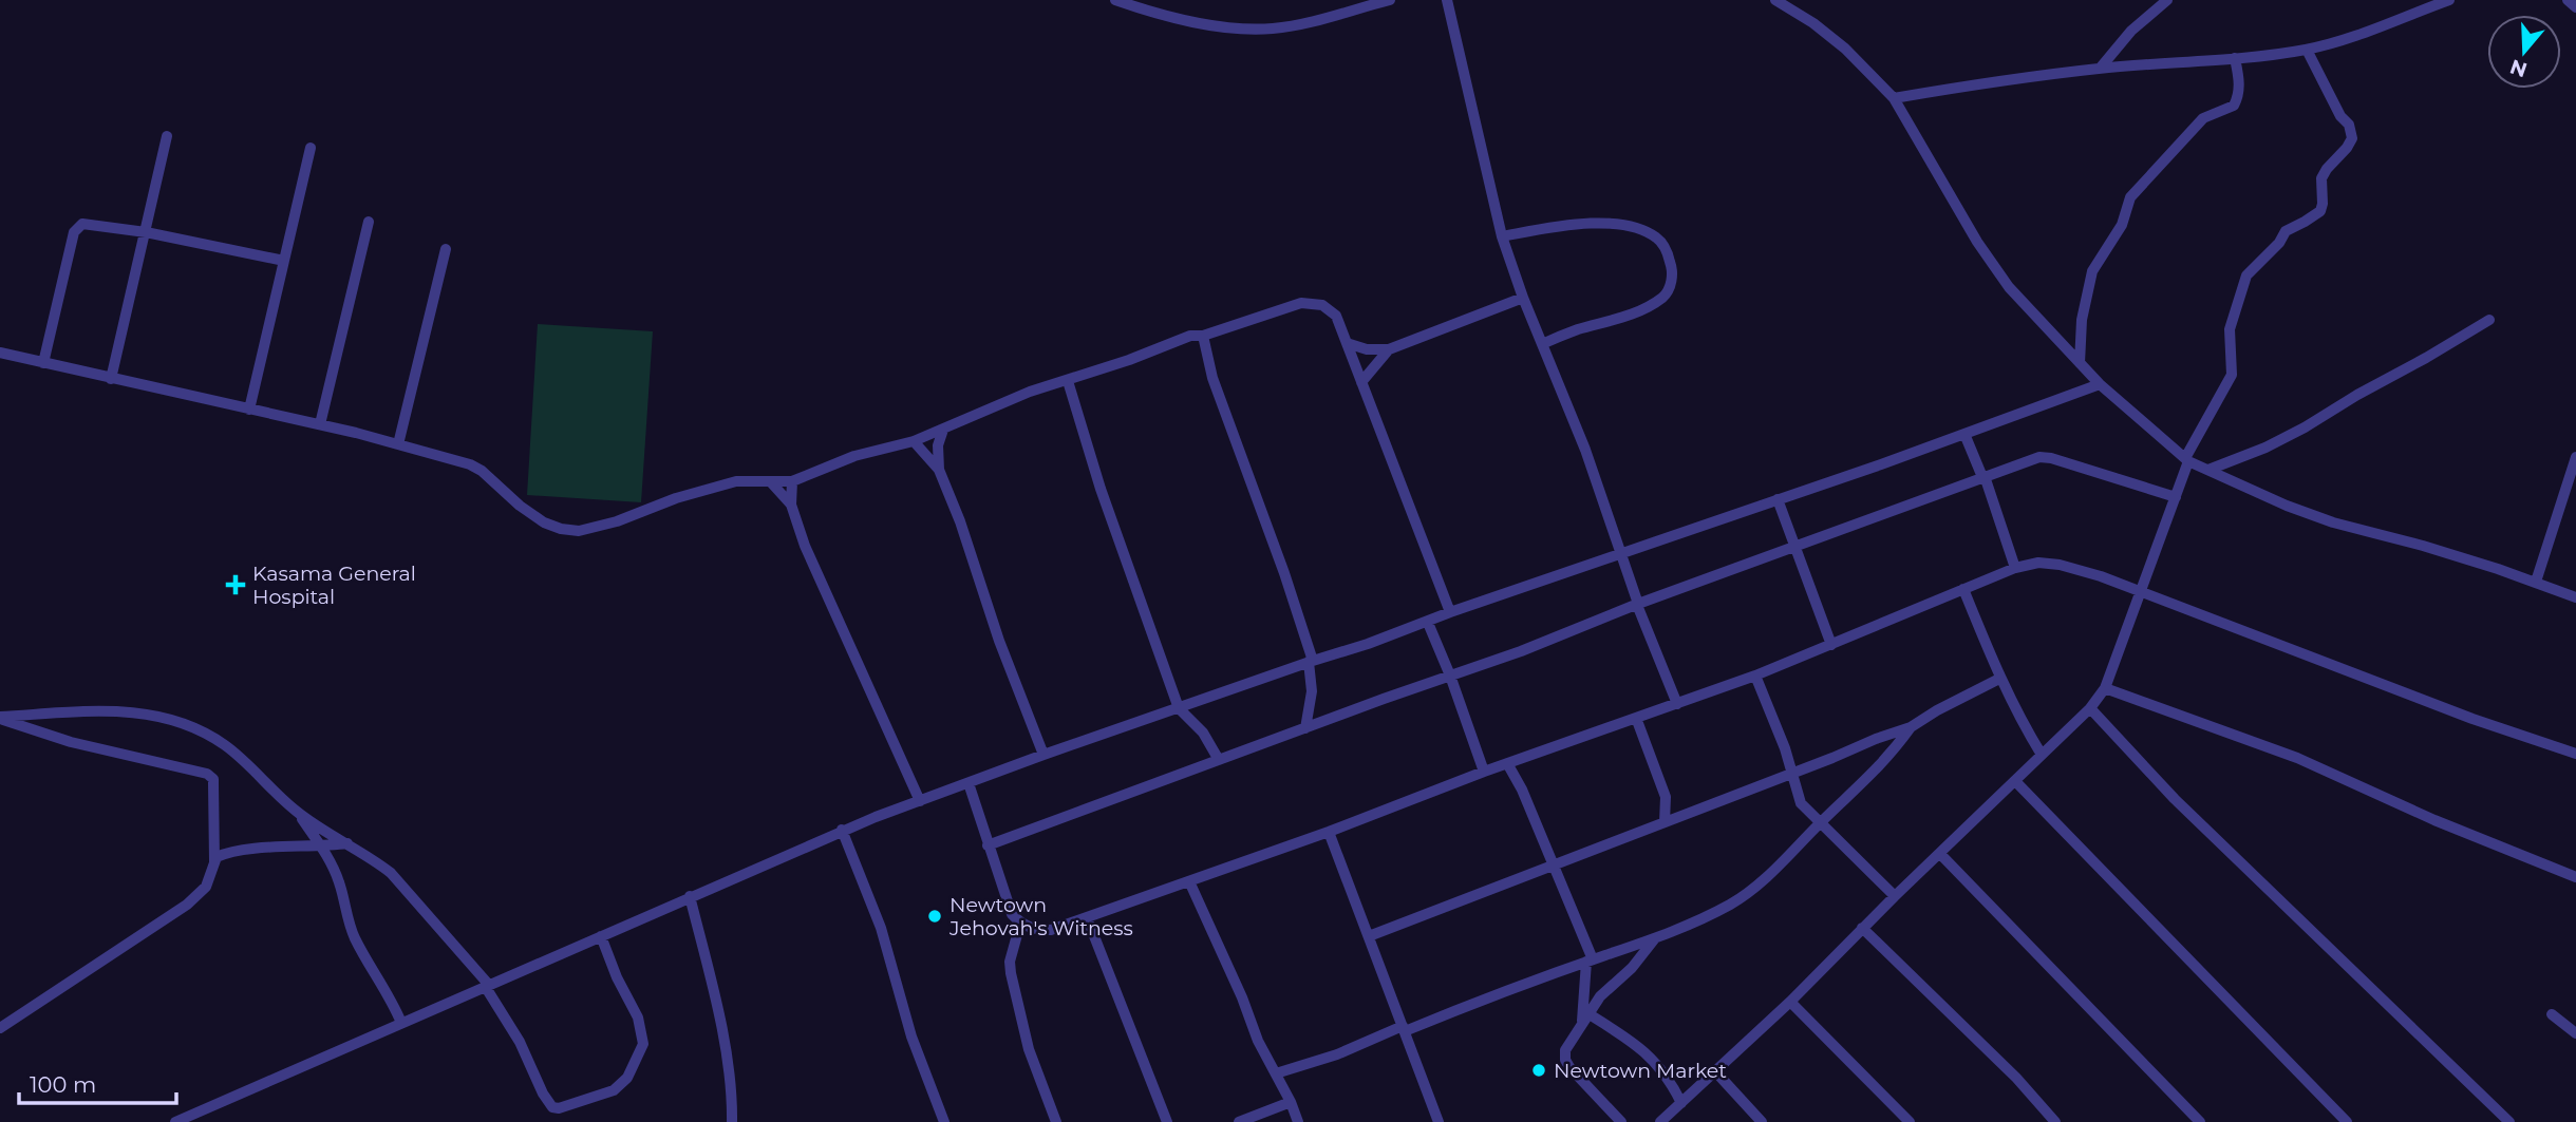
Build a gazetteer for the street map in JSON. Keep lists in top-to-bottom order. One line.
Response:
{"places":{"health":["Kasama General Hospital"],"other":["Newtown Jehovah's Witness","Newtown Market"]},"scale_bar":"100 m","north":"bottom"}
